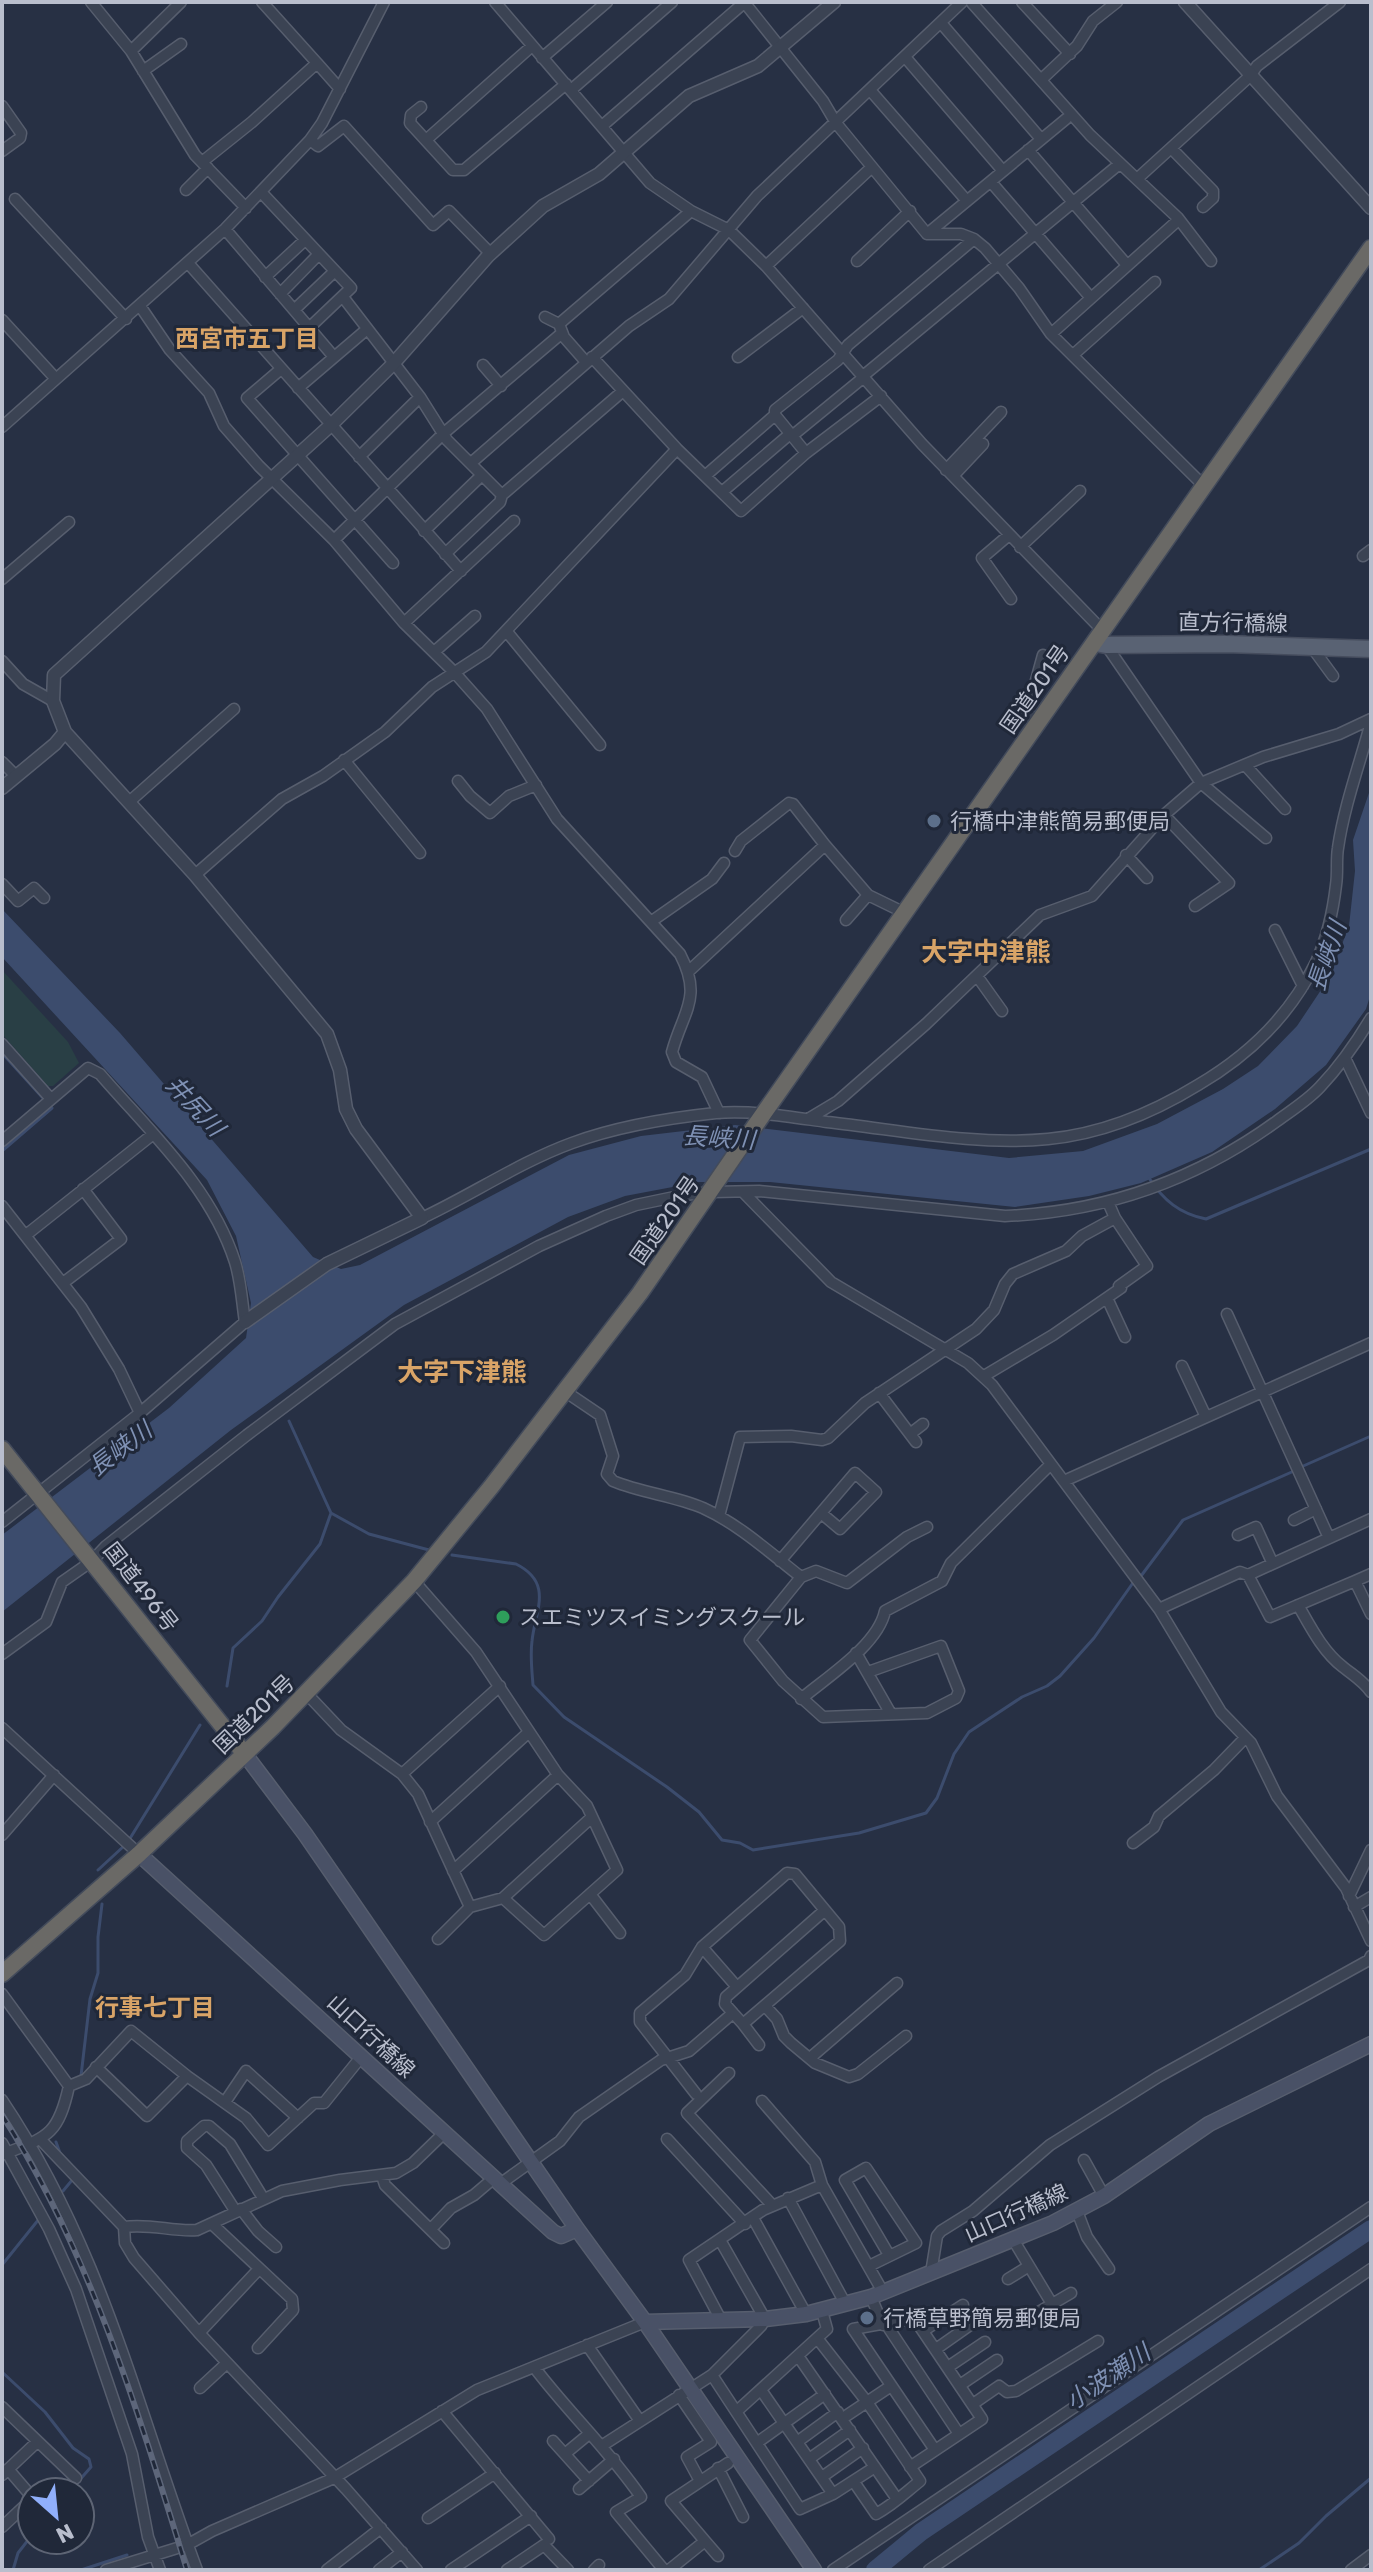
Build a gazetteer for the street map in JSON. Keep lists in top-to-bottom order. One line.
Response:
{"streets":{"highway":["国道201号","国道496号"],"main road":["直方行橋線","山口行橋線"]},"crossings":[["直方行橋線","国道201号"],["国道201号","国道496号"],["国道201号","山口行橋線"]],"districts":["西宮市五丁目","大字中津熊","大字下津熊","行事七丁目"],"water":["長峡川","井尻川","小波瀬川"],"places":["行橋中津熊簡易郵便局","スエミツスイミングスクール","行橋草野簡易郵便局"],"north":"bottom right"}
